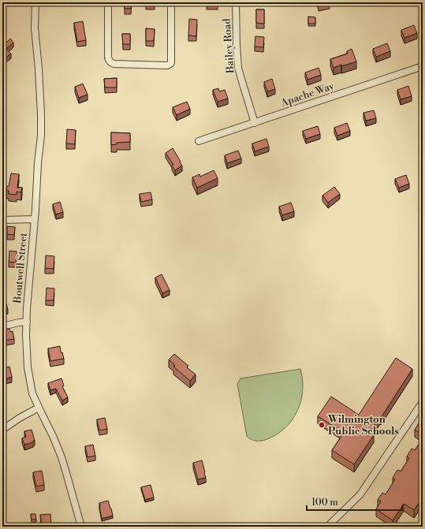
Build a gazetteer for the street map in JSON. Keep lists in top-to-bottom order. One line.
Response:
{"streets":{"street":["Bailey Road","Apache Way","Boutwell Street"]},"crossings":[["Bailey Road","Apache Way"]],"places":["Wilmington Public Schools"],"scale_bar":"100 m"}
